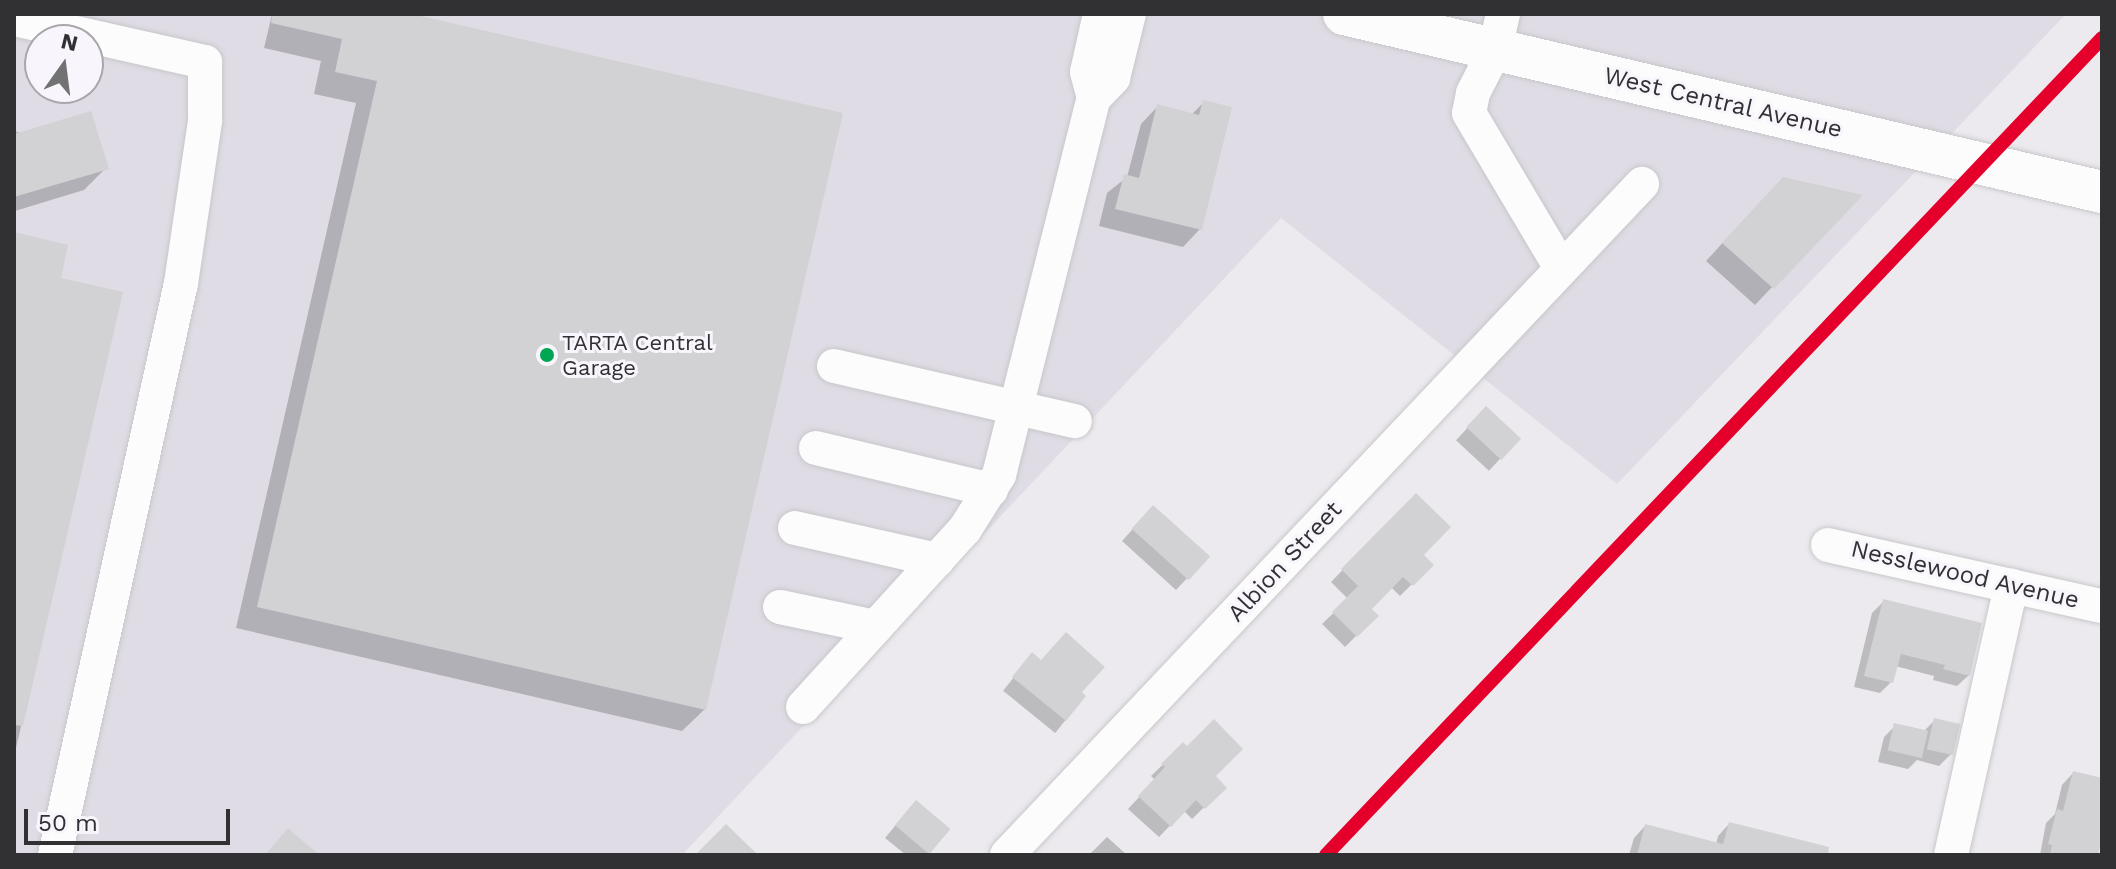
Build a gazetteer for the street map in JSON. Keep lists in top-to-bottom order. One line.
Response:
{"streets":{"main road":["West Central Avenue"],"street":["Albion Street","Nesslewood Avenue"]},"places":["TARTA Central Garage"],"scale_bar":"50 m","north":"top"}
